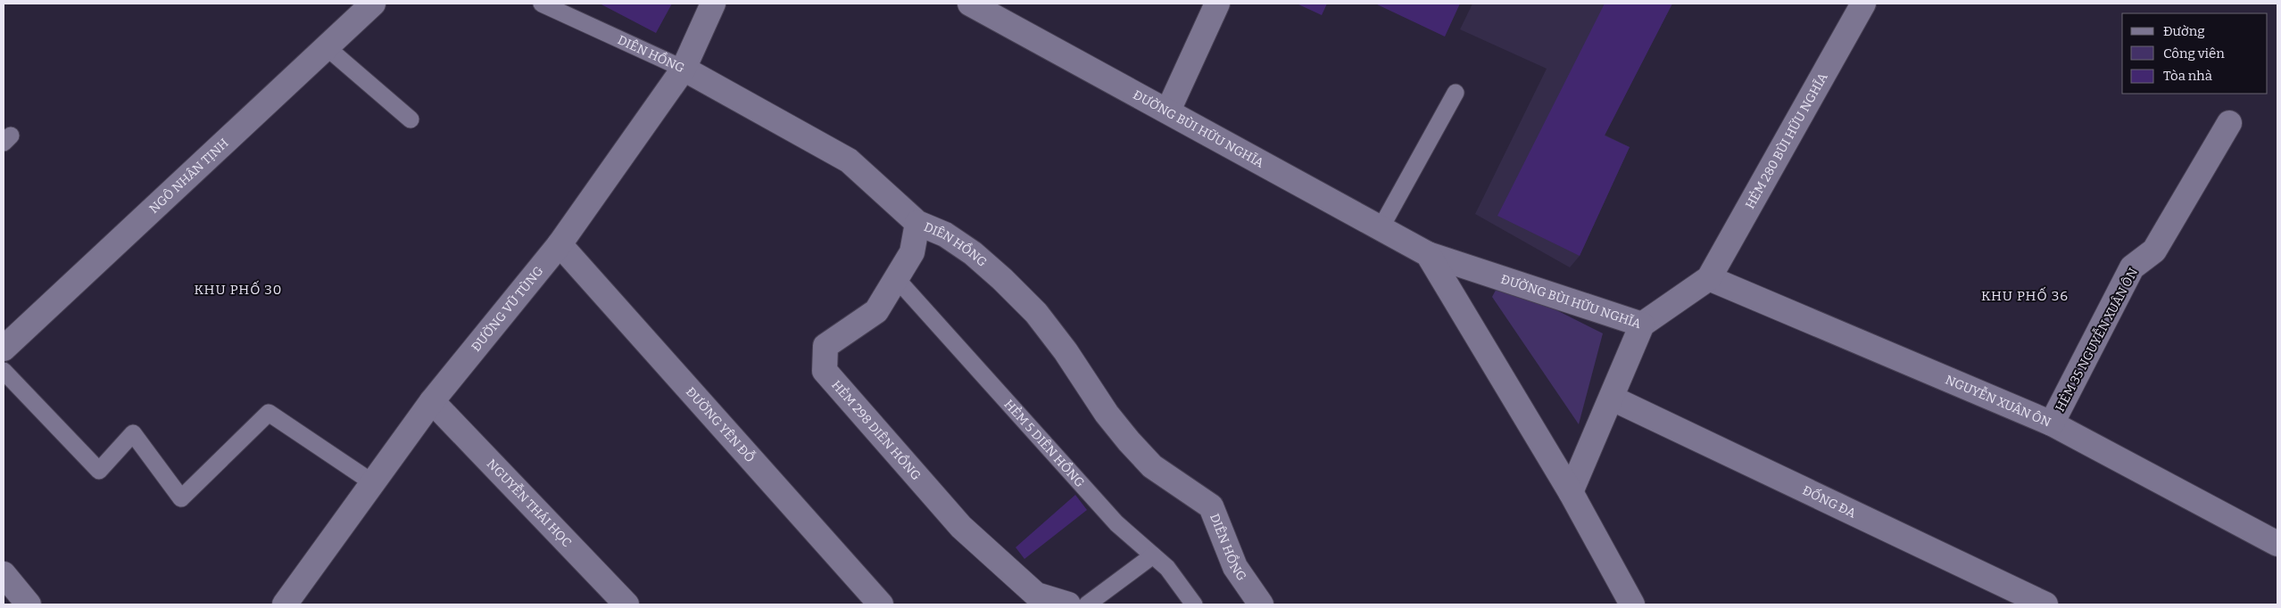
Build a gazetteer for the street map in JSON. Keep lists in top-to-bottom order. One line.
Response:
{"streets":{"street":["DIÊN HỒNG","ĐƯỜNG BÙI HỮU NGHĨA","HẺM 280 BÙI HỮU NGHĨA","NGÔ NHÂN TỊNH","ĐƯỜNG VŨ TÙNG","HẺM 35 NGUYỄN XUÂN ÔN","NGUYỄN XUÂN ÔN","ĐƯỜNG YÊN ĐỖ","HẺM 298 DIÊN HỒNG","ĐỐNG ĐA","NGUYỄN THÁI HỌC"],"lane":["HẺM 5 DIÊN HỒNG"]},"crossings":[["DIÊN HỒNG","ĐƯỜNG VŨ TÙNG"],["DIÊN HỒNG","HẺM 298 DIÊN HỒNG"],["ĐƯỜNG BÙI HỮU NGHĨA","ĐỐNG ĐA"],["HẺM 280 BÙI HỮU NGHĨA","NGUYỄN XUÂN ÔN"],["ĐƯỜNG VŨ TÙNG","ĐƯỜNG YÊN ĐỖ"],["ĐƯỜNG VŨ TÙNG","NGUYỄN THÁI HỌC"],["HẺM 35 NGUYỄN XUÂN ÔN","NGUYỄN XUÂN ÔN"],["HẺM 298 DIÊN HỒNG","HẺM 5 DIÊN HỒNG"]],"districts":["KHU PHỐ 30","KHU PHỐ 36"],"legend":["Đường","Công viên","Tòa nhà"]}
